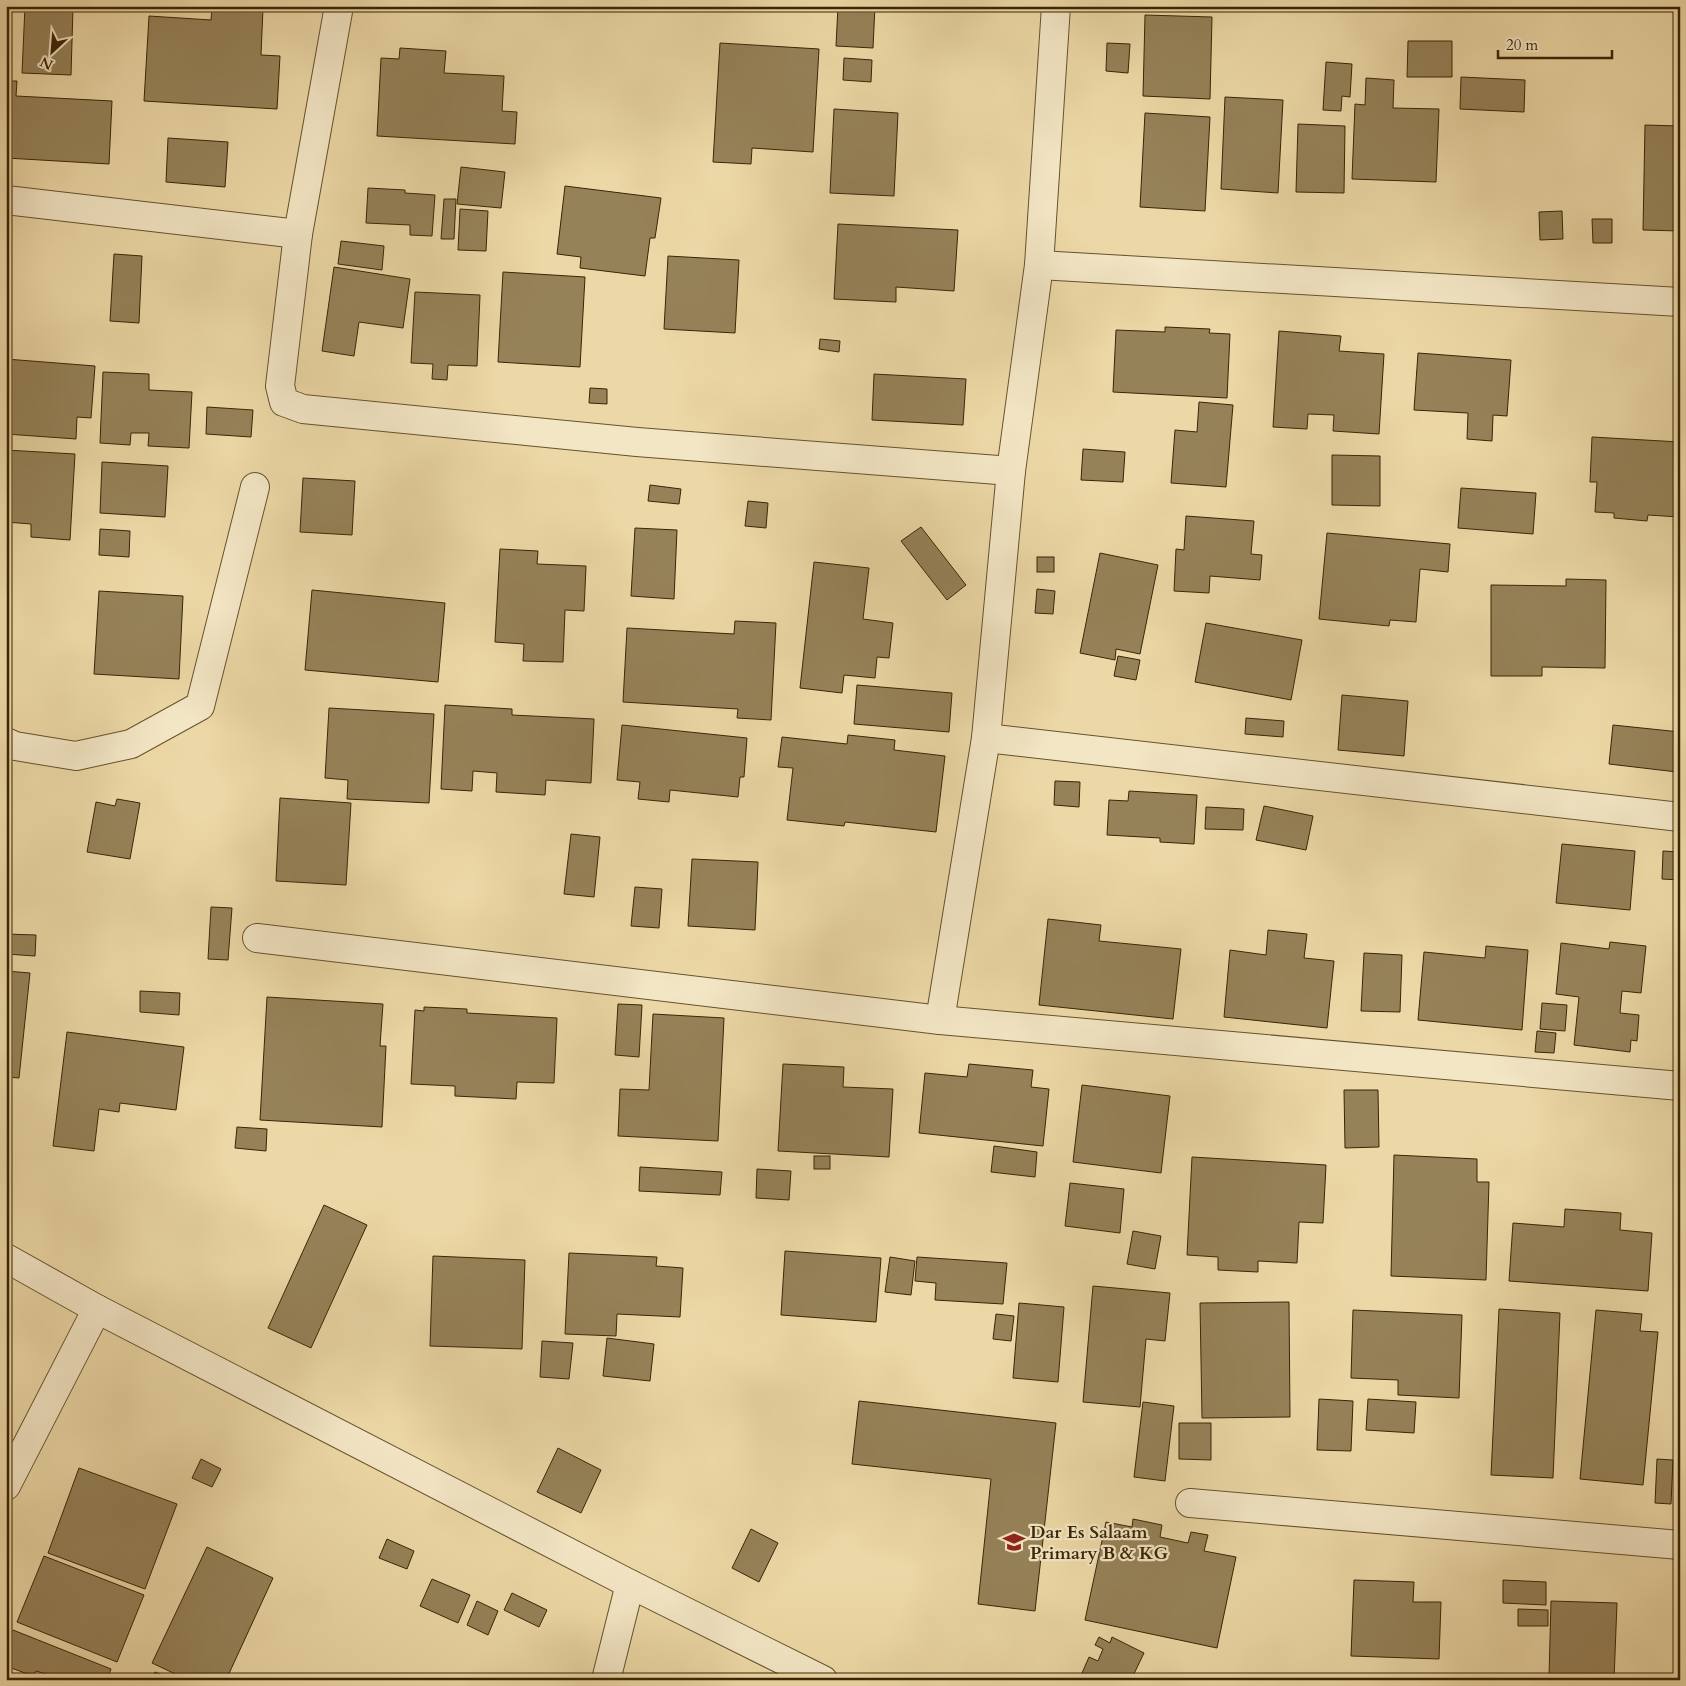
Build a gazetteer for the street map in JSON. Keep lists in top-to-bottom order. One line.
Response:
{"places":{"school or university":["Dar Es Salaam Primary B & KG"]},"scale_bar":"20 m","north":"bottom left"}
